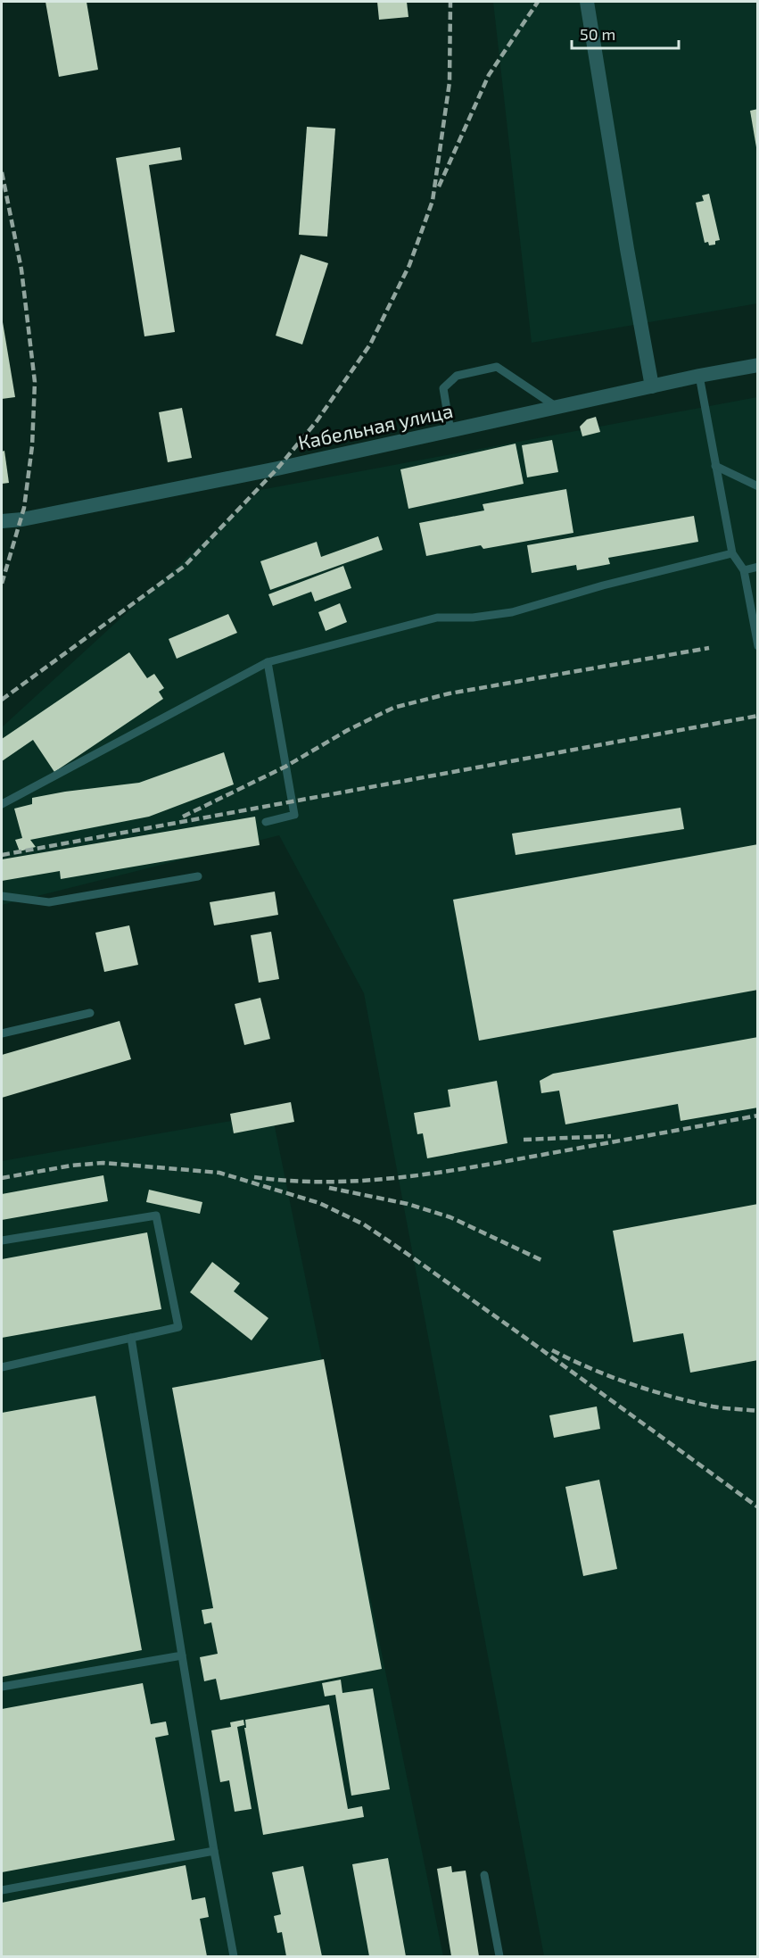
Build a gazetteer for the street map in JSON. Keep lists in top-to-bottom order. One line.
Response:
{"streets":{"street":["Кабельная улица"]},"scale_bar":"50 m"}
